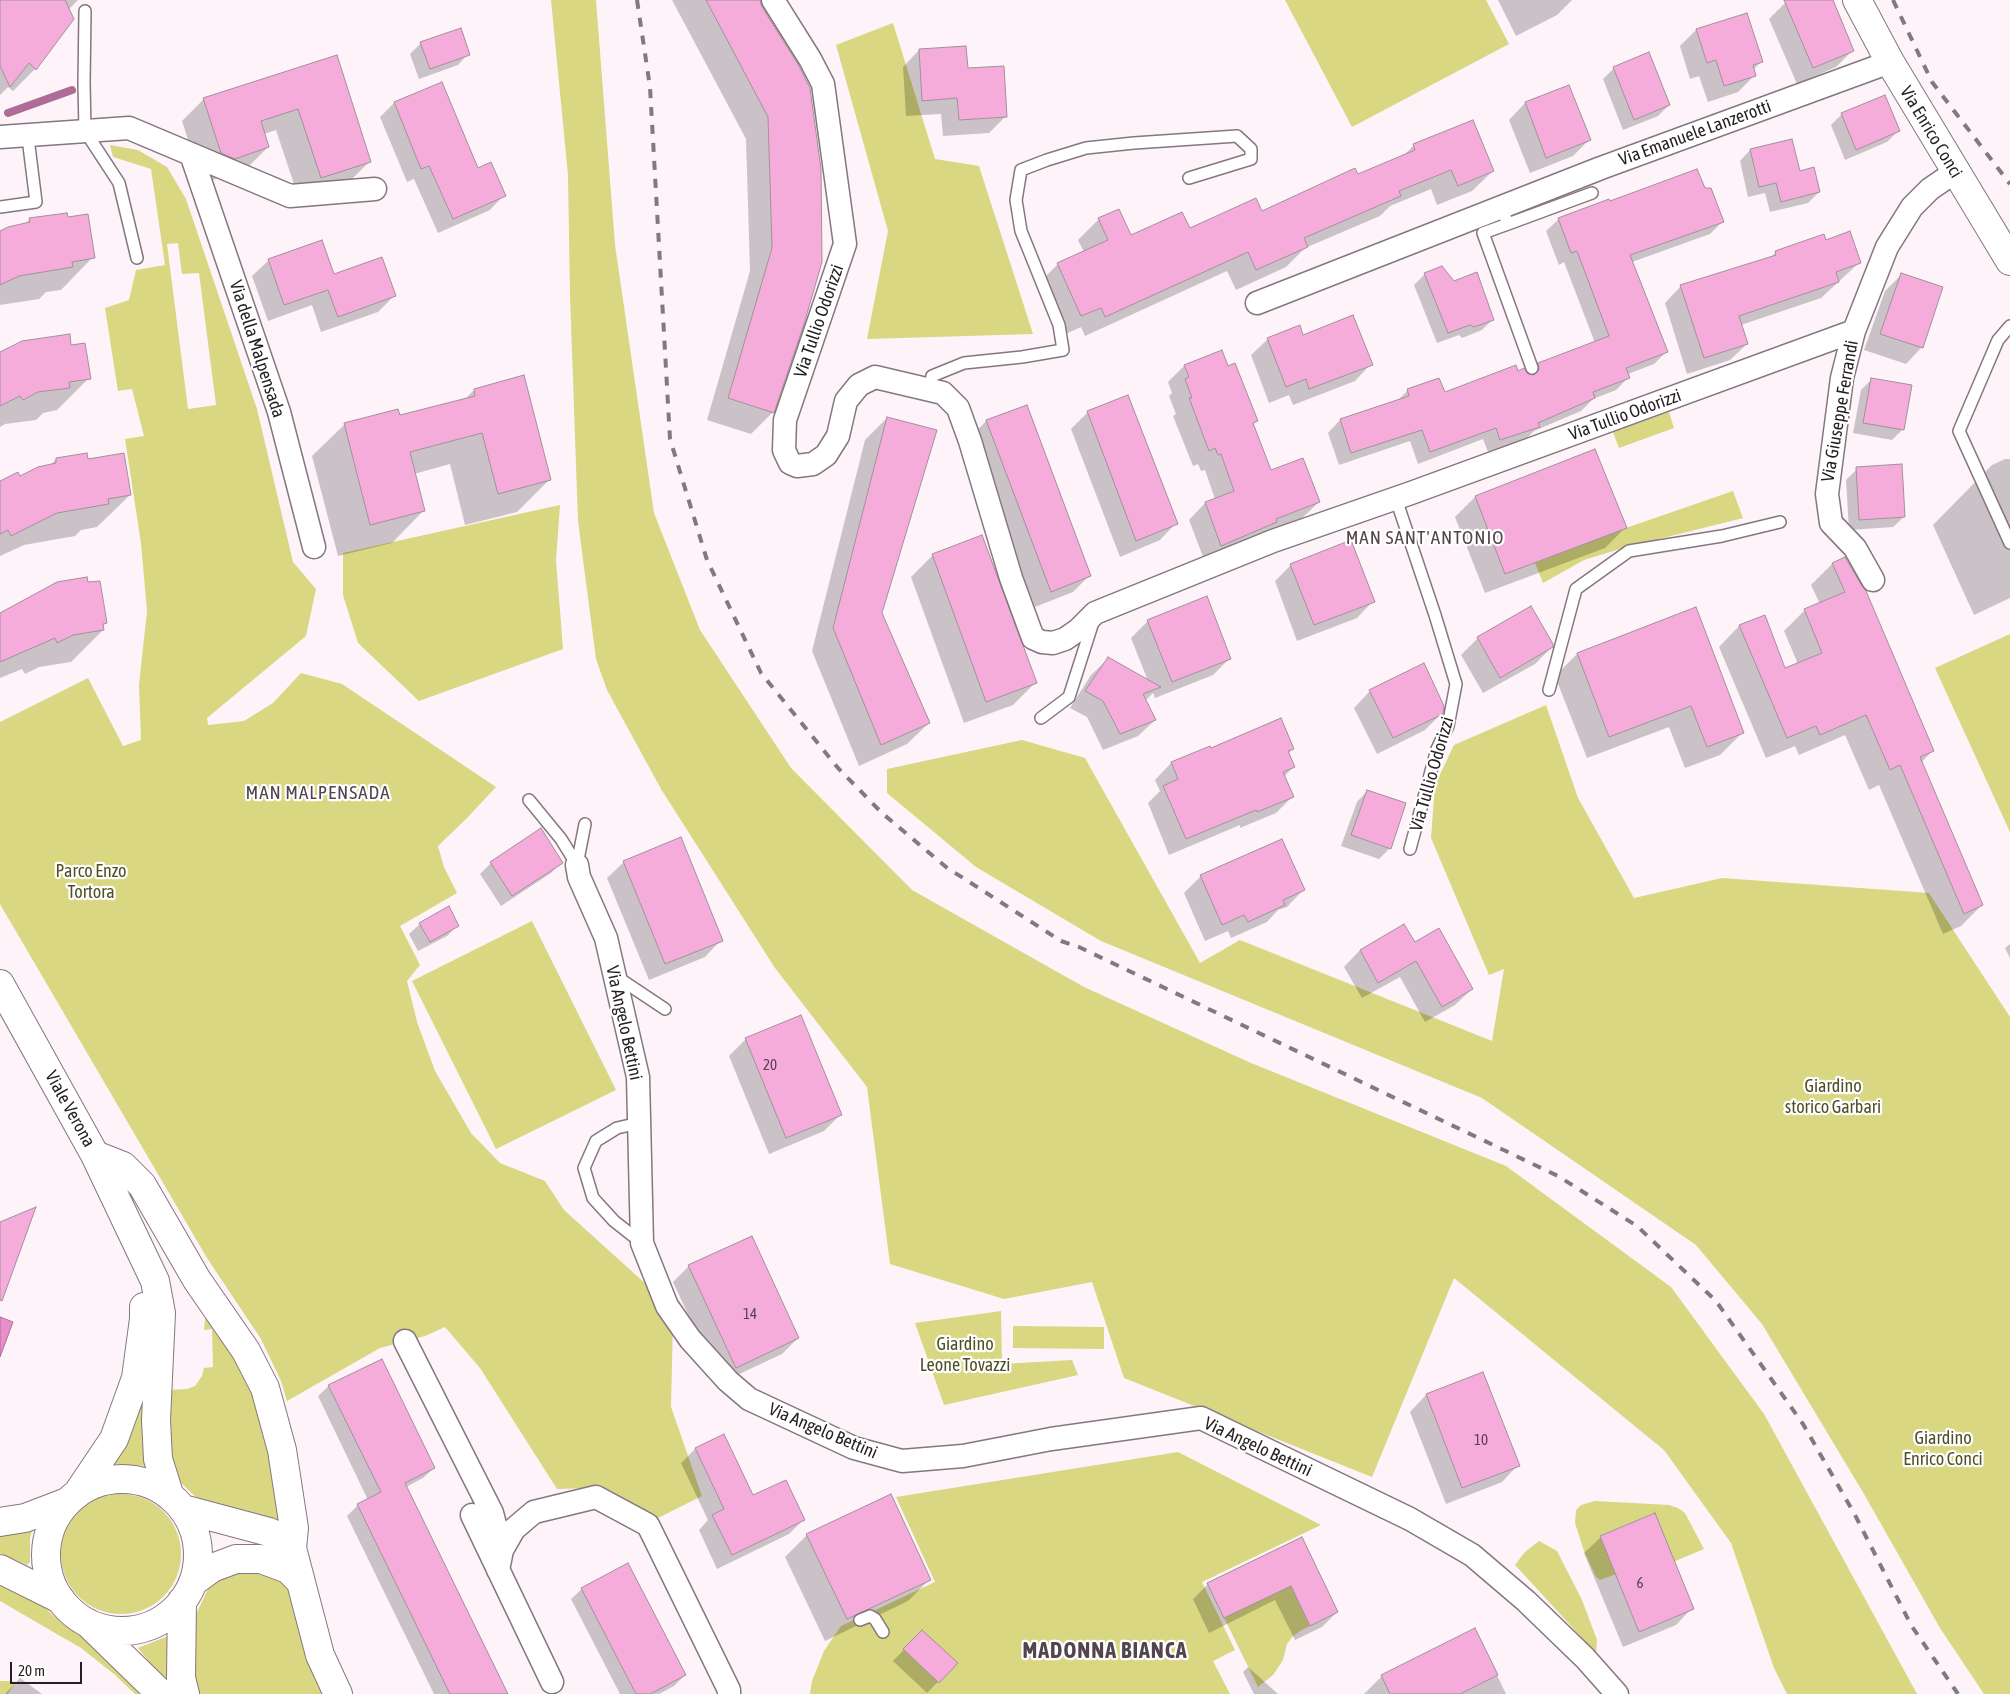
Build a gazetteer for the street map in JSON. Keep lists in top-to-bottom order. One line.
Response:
{"streets":{"main road":["Via Enrico Conci","Viale Verona"],"street":["Via Emanuele Lanzerotti","Via Tullio Odorizzi","Via della Malpensada","Via Giuseppe Ferrandi","Via Angelo Bettini"]},"crossings":[["Via Enrico Conci","Via Emanuele Lanzerotti"],["Via Enrico Conci","Via Giuseppe Ferrandi"],["Via Tullio Odorizzi","Via Giuseppe Ferrandi"]],"districts":["MAN SANT'ANTONIO","MAN MALPENSADA","MADONNA BIANCA"],"parks":["Parco Enzo Tortora","Giardino storico Garbari","Giardino Leone Tovazzi","Giardino Enrico Conci"],"house_numbers":["20","14","10","6"],"scale_bar":"20 m"}
